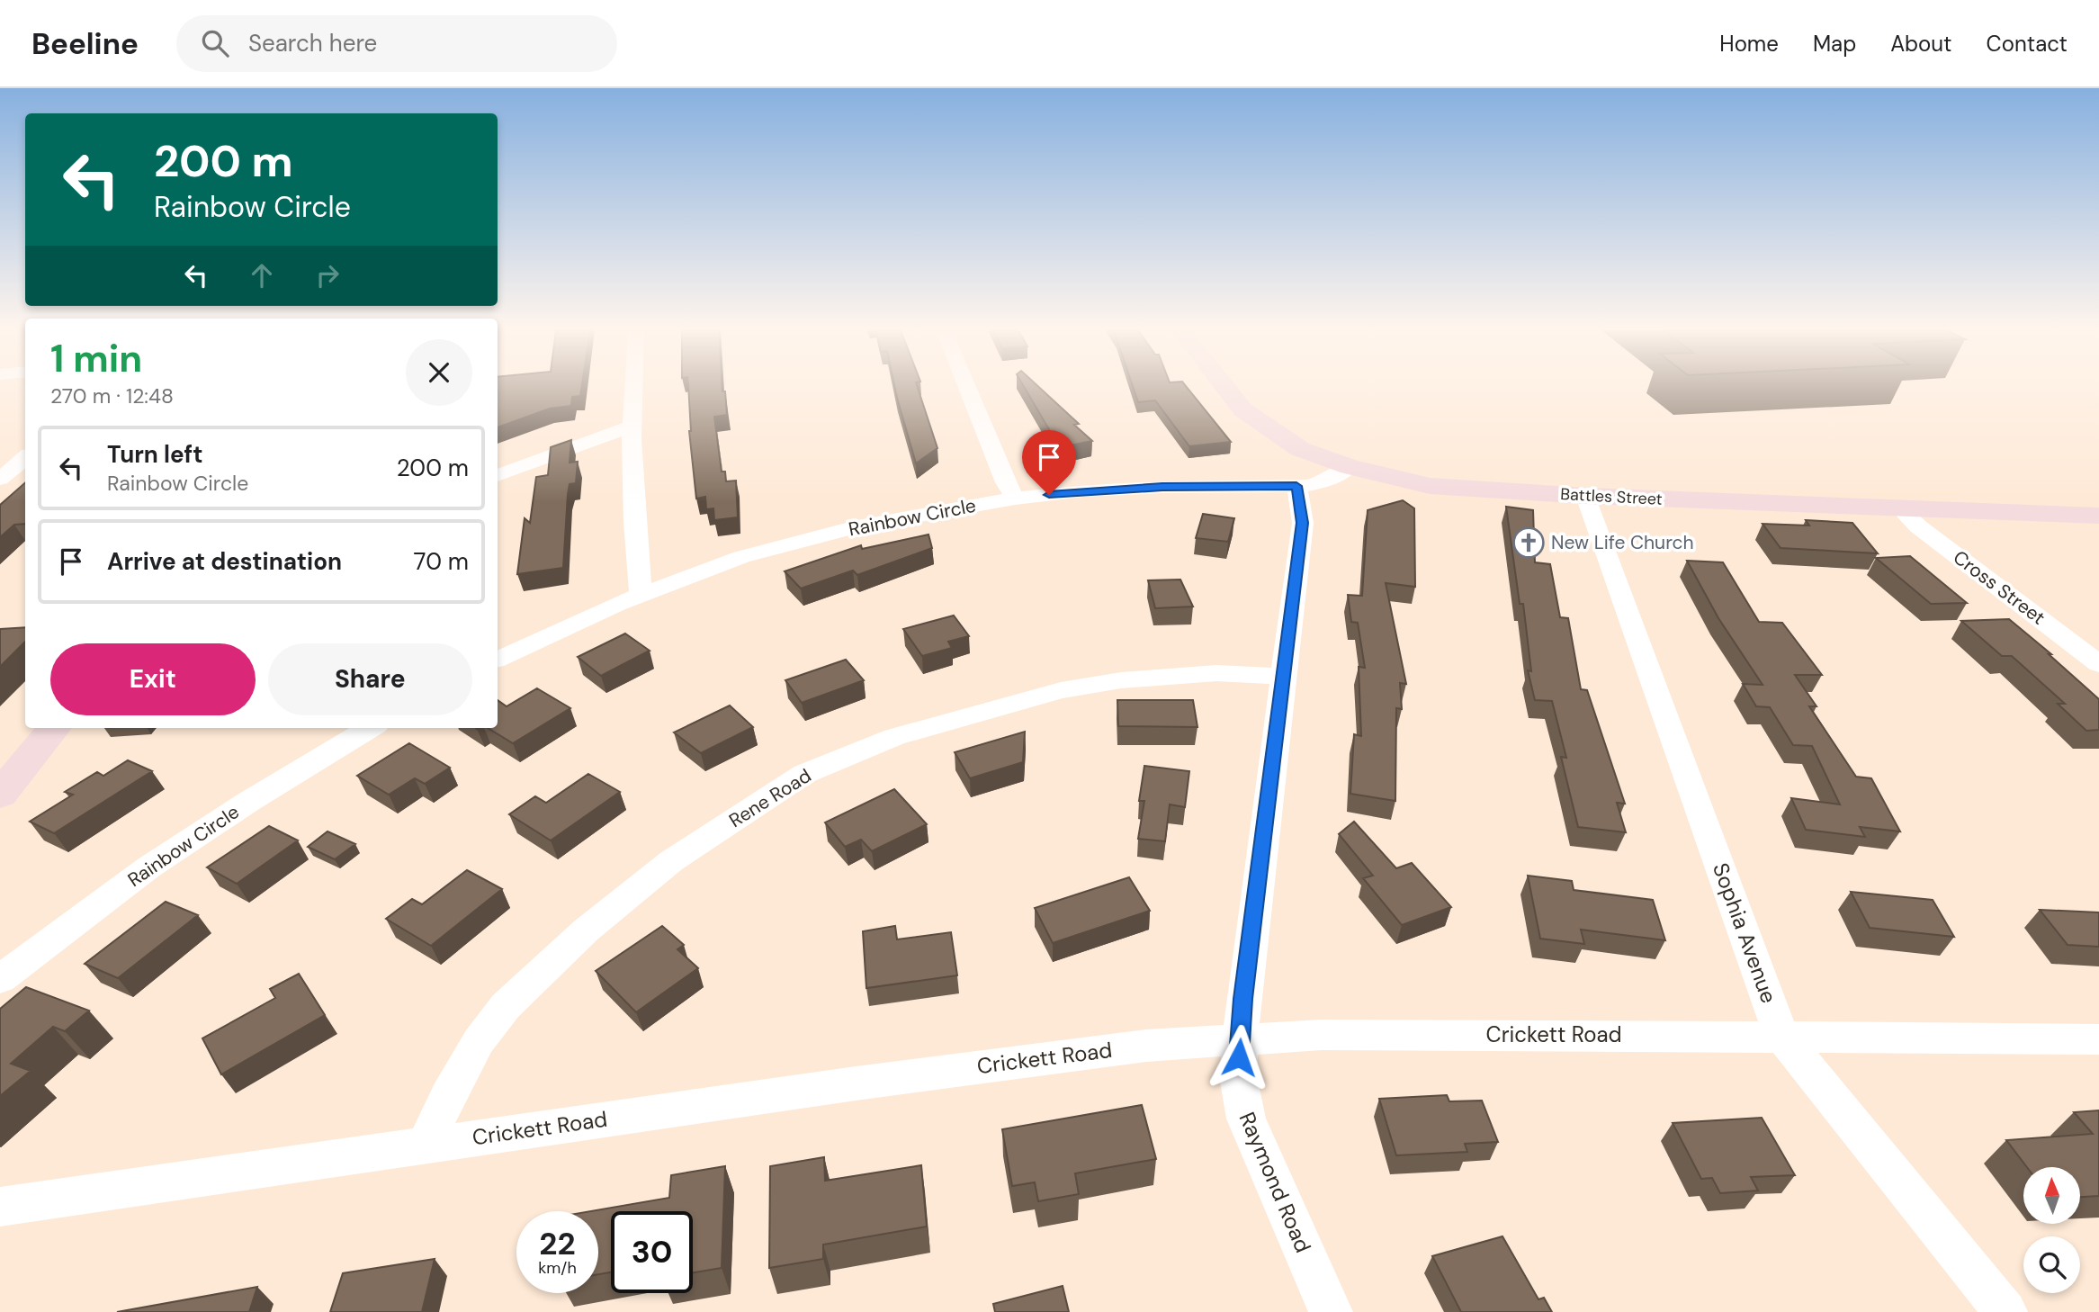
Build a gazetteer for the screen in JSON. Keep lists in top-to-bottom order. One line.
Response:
{"streets":{"street":["Battles Street","Rainbow Circle","Cross Street","Rene Road","Sophia Avenue","Crickett Road","Raymond Road"]},"crossings":[["Battles Street","Rainbow Circle"],["Battles Street","Cross Street"],["Battles Street","Sophia Avenue"],["Rainbow Circle","Raymond Road"],["Rene Road","Crickett Road"],["Rene Road","Raymond Road"],["Sophia Avenue","Crickett Road"],["Crickett Road","Raymond Road"]],"places":{"church":["New Life Church"]},"north":"top","page":{"header":"Beeline","search":"Search here","nav":["Home","Map","About","Contact"],"turn":["200 m","Rainbow Circle"],"heading":["1 min","270 m · 12:48"],"list":[{"name":"Turn left","note":"Rainbow Circle","value":"200 m"},{"name":"Arrive at destination","value":"70 m"}],"buttons":["Exit","Share"],"speed":"22 km/h","limit":"30"}}
